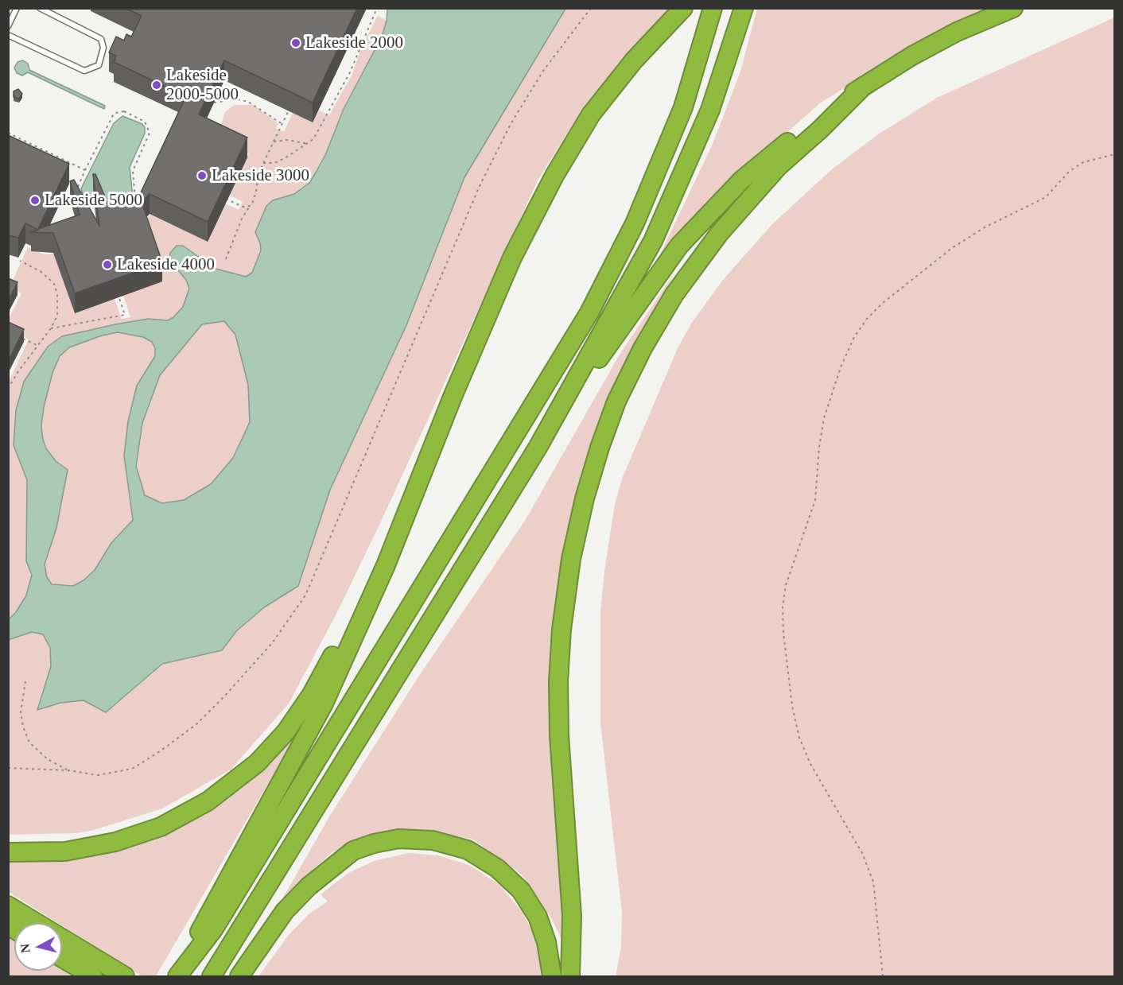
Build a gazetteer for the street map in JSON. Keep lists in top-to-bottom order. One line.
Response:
{"places":["Lakeside 2000","Lakeside 2000-5000","Lakeside 3000","Lakeside 5000","Lakeside 4000"],"north":"left"}
